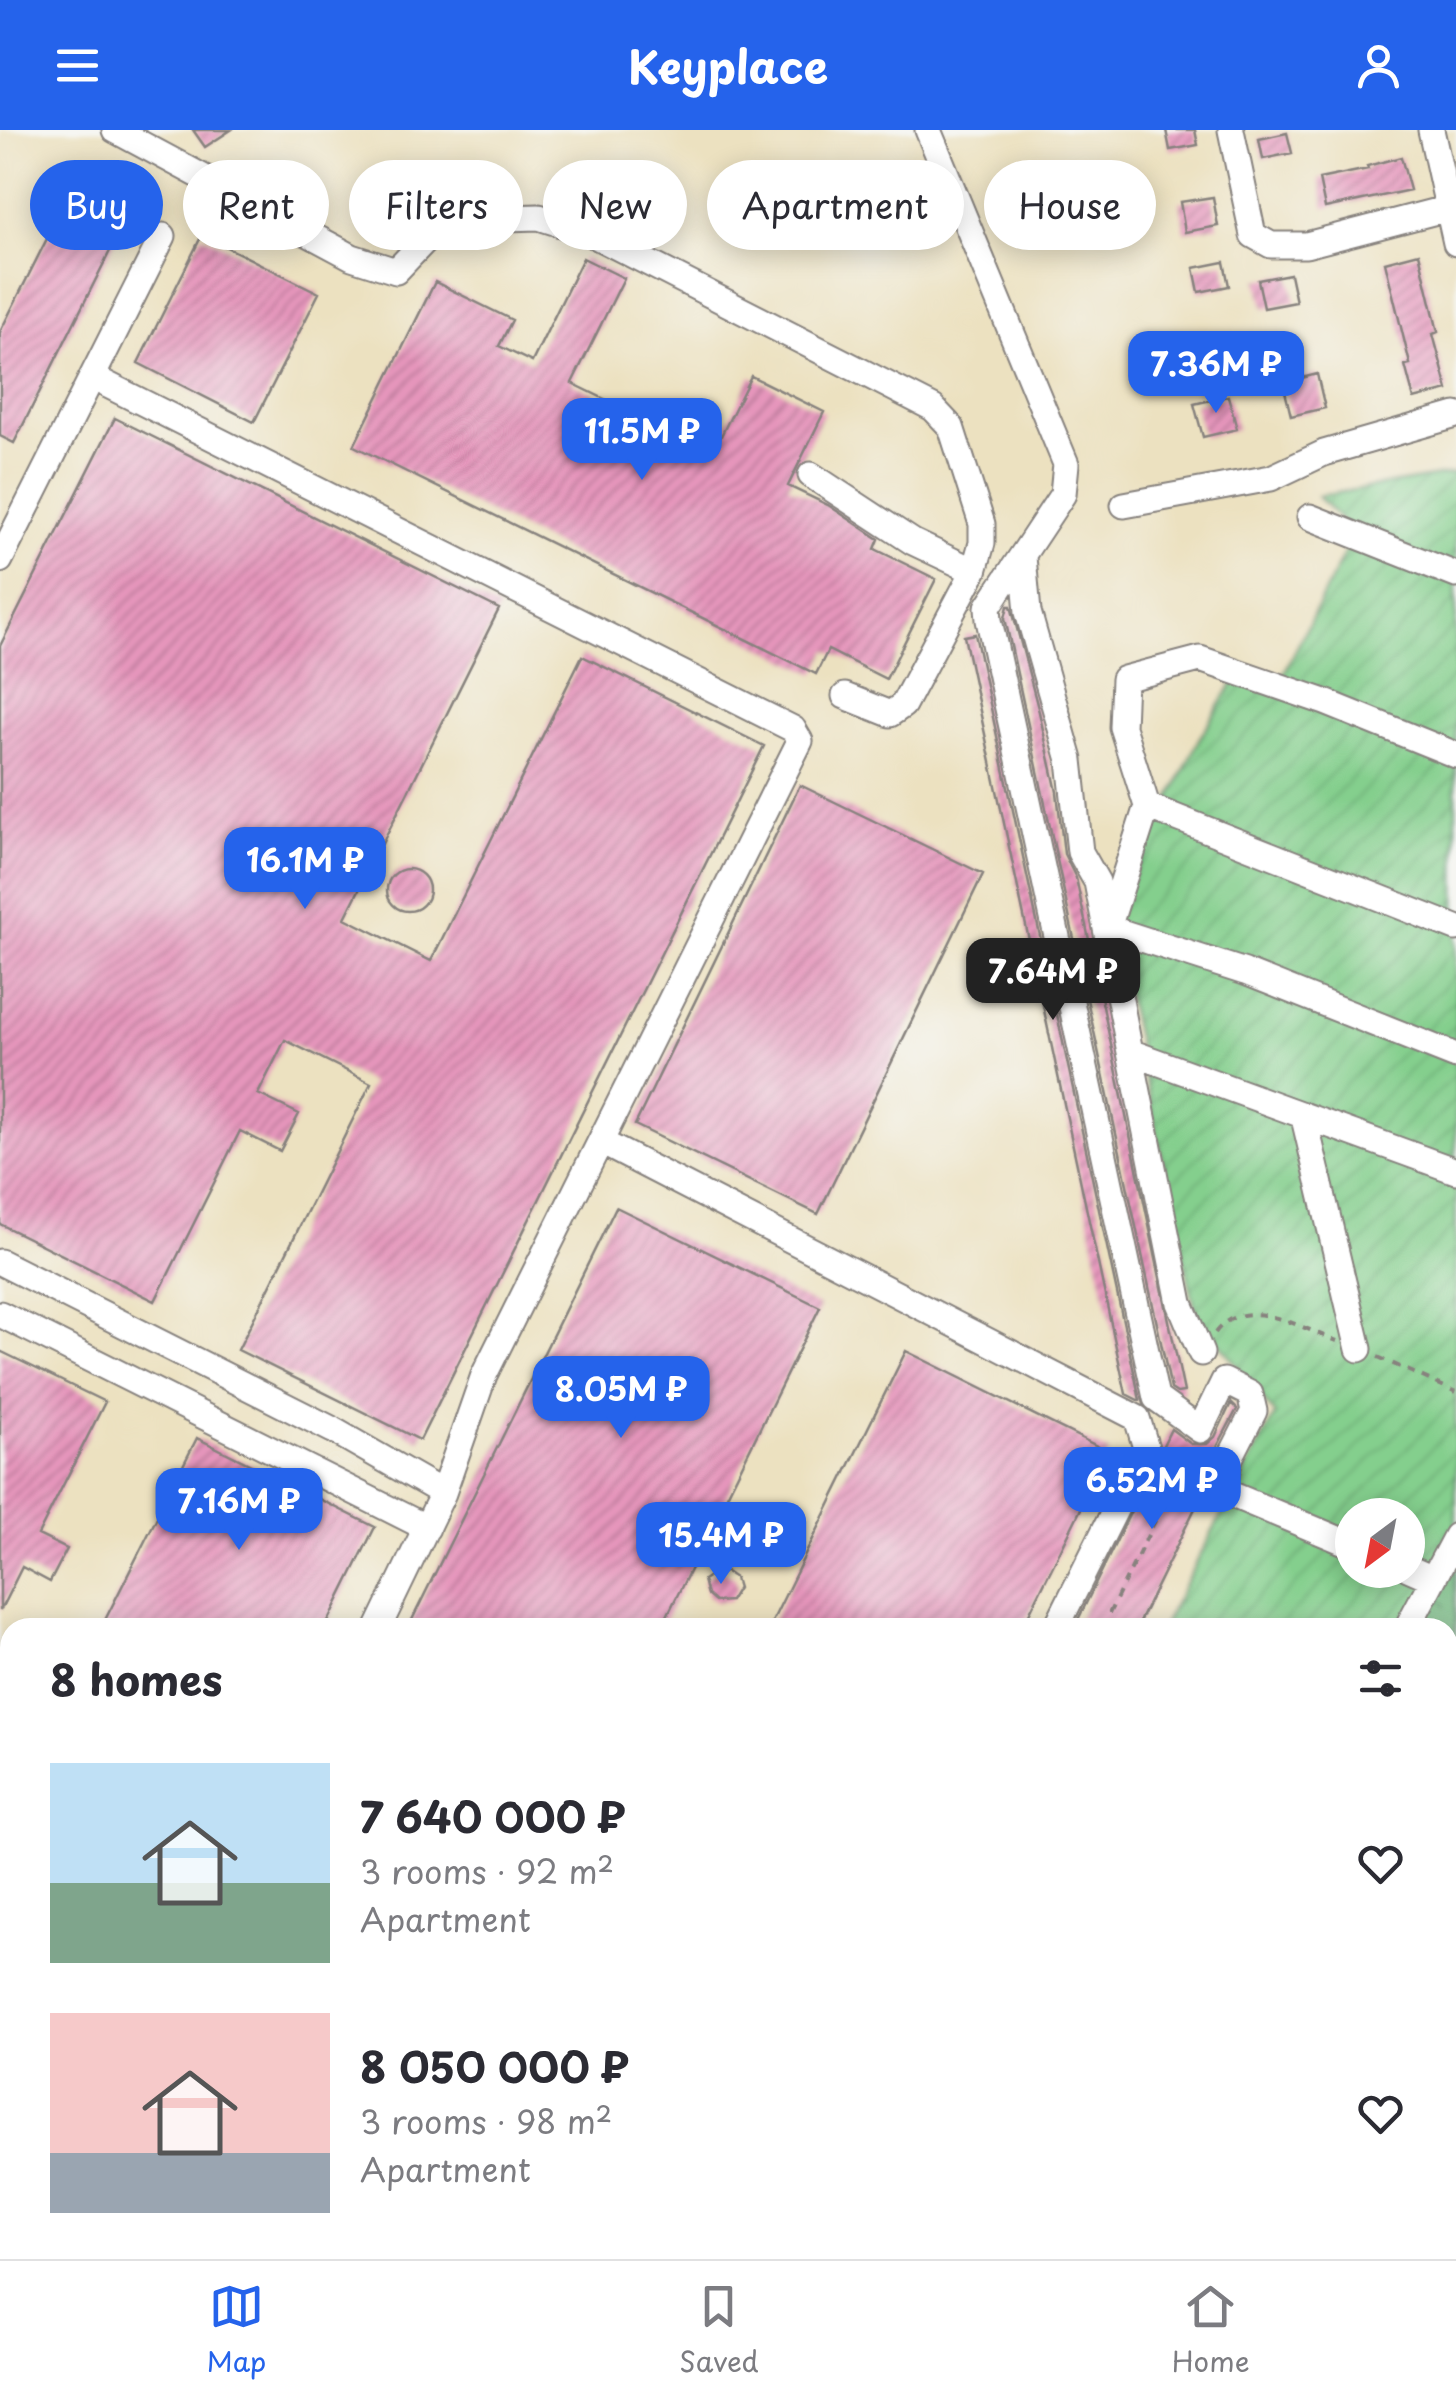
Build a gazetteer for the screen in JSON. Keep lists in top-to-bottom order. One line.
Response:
{"north":"bottom left","page":{"header":"Keyplace","chip":["Buy","Rent","Filters","New","Apartment","House"],"price":["7.36M ₽","11.5M ₽","16.1M ₽","7.64M ₽","8.05M ₽","6.52M ₽","7.16M ₽","15.4M ₽"],"heading":"8 homes","list":[{"name":"7 640 000 ₽","note":"3 rooms · 92 m² · Apartment"},{"name":"8 050 000 ₽","note":"3 rooms · 98 m² · Apartment"}],"tabs":["Map","Saved","Home"]}}
